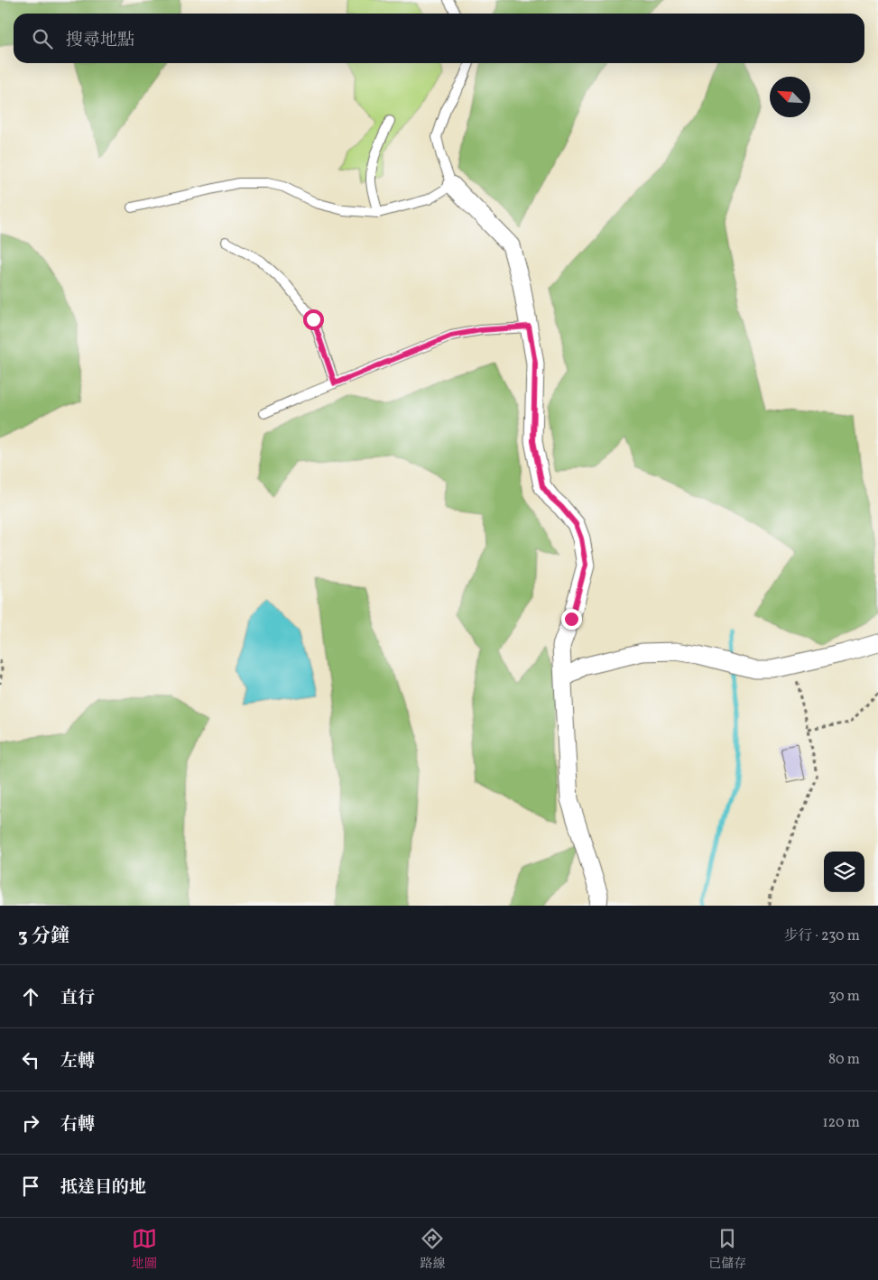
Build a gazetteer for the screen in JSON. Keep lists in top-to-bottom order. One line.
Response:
{"north":"top left","page":{"search":"搜尋地點","heading":["3 分鐘","步行 · 230 m"],"list":[["直行","30 m"],["左轉","80 m"],["右轉","120 m"],"抵達目的地"],"nav":["地圖","路線","已儲存"]}}
